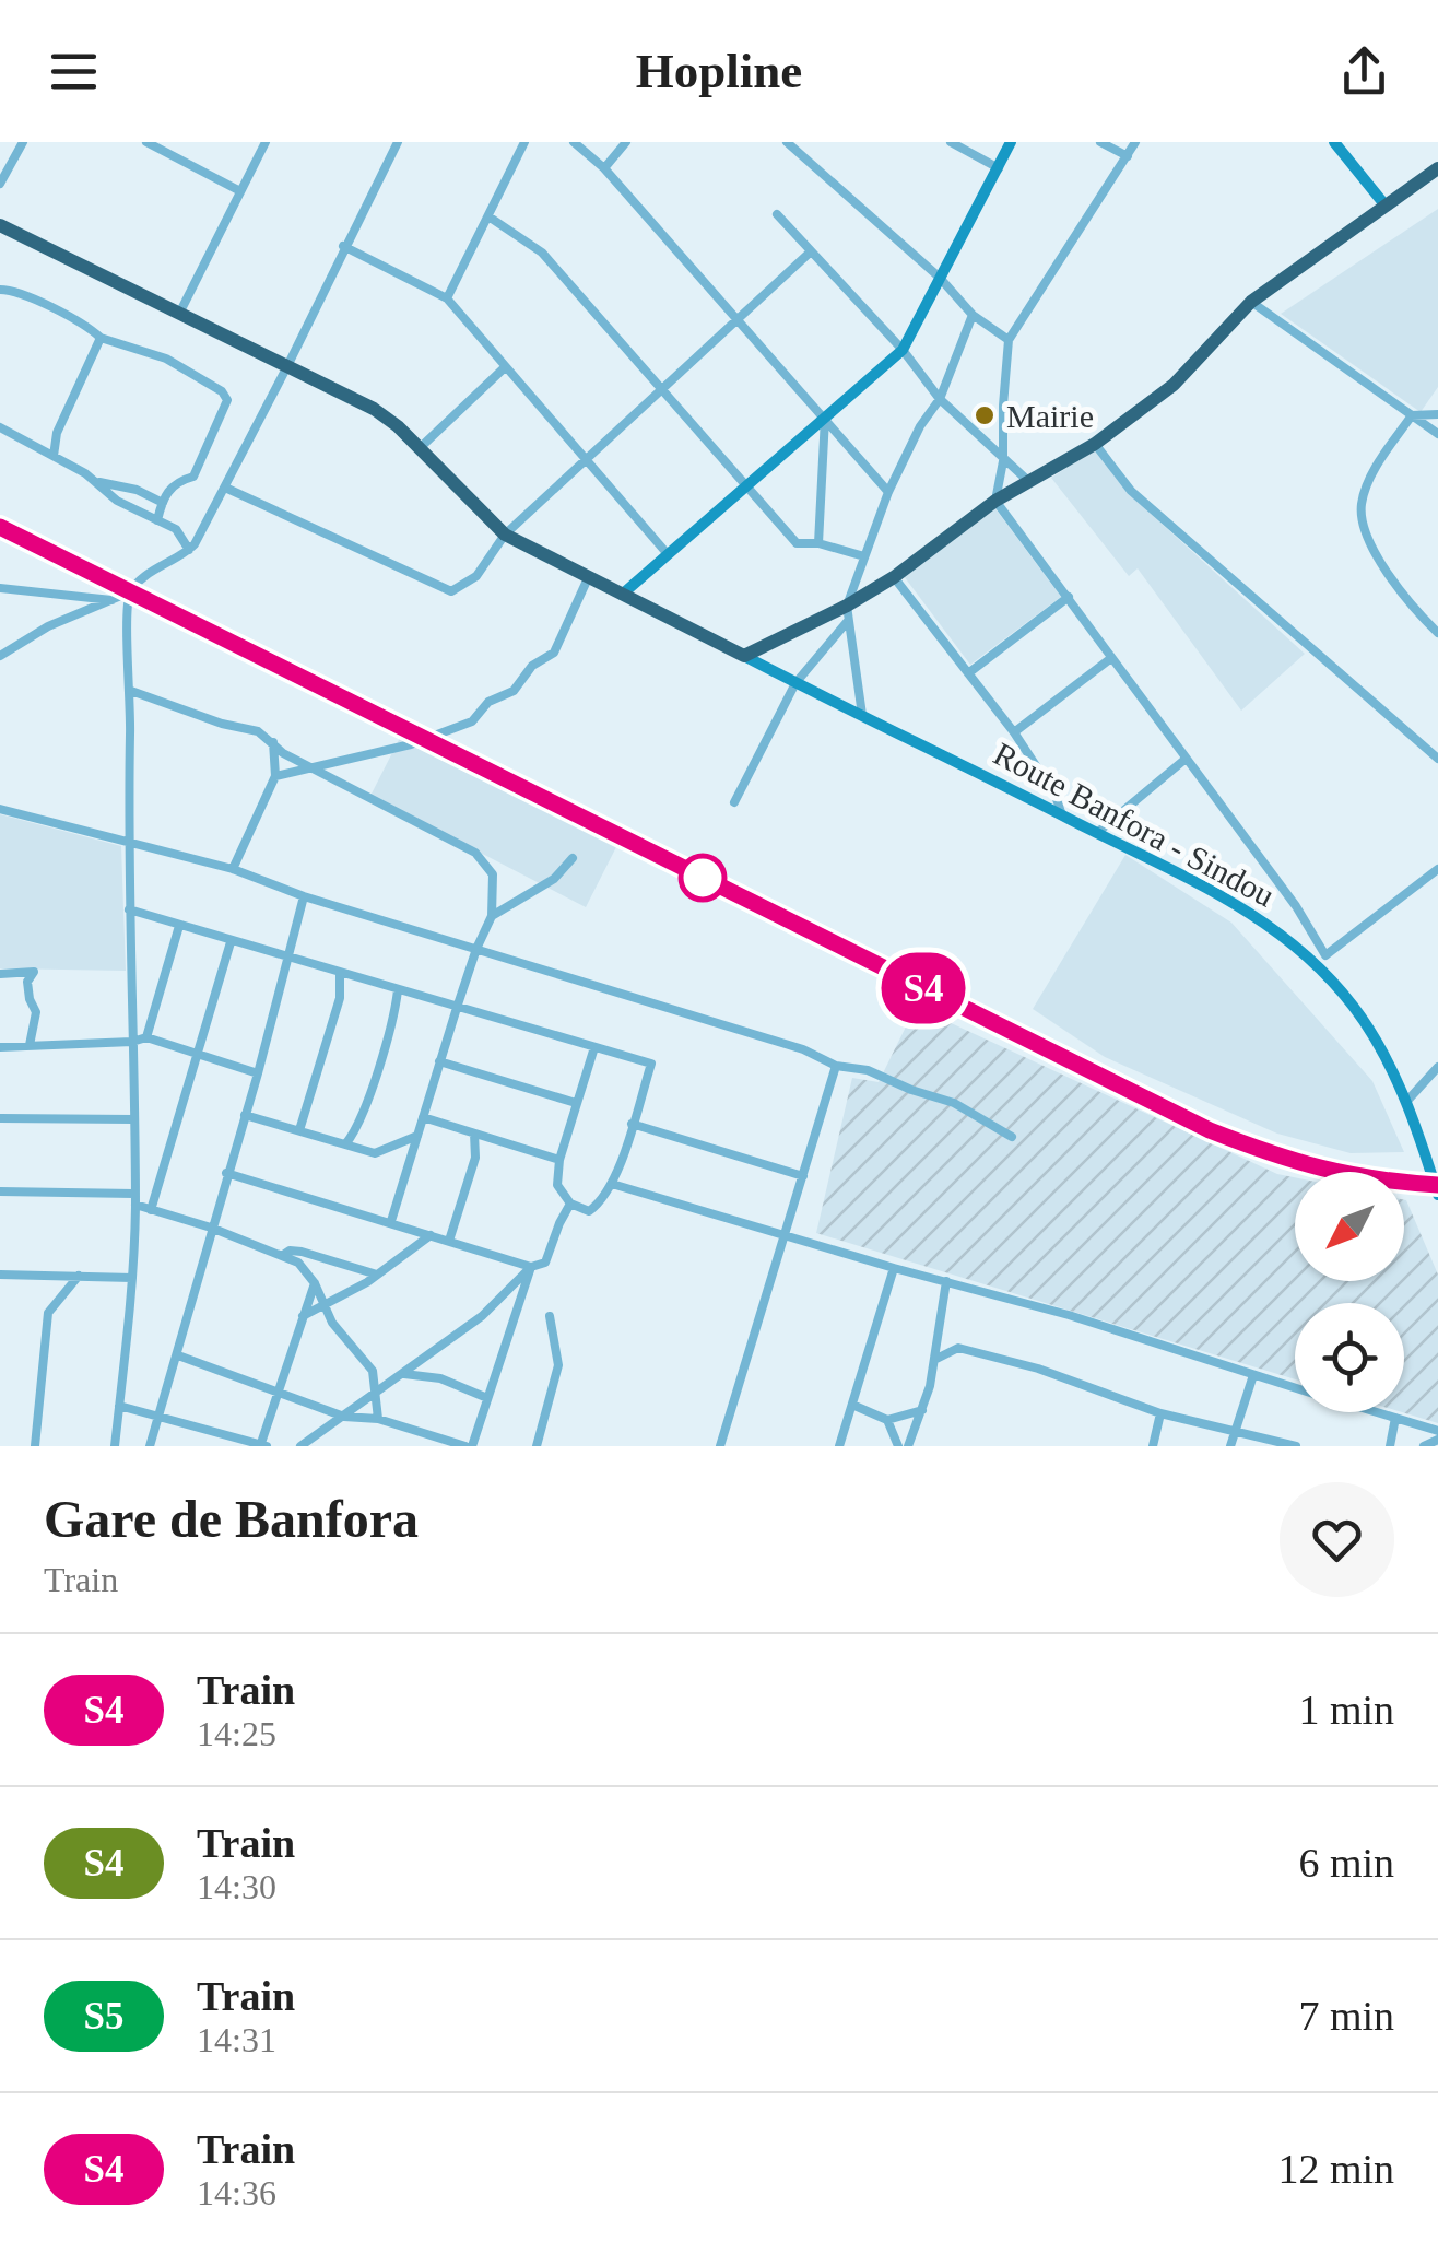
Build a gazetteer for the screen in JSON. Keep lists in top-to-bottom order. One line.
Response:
{"streets":{"main road":["Route Banfora - Sindou"]},"places":["Mairie"],"north":"bottom left","page":{"header":"Hopline","on_map":"S4","heading":["Gare de Banfora","Train"],"list":[{"mark":"S4","name":"Train","note":"14:25","value":"1 min"},{"mark":"S4","name":"Train","note":"14:30","value":"6 min"},{"mark":"S5","name":"Train","note":"14:31","value":"7 min"},{"mark":"S4","name":"Train","note":"14:36","value":"12 min"}]}}
